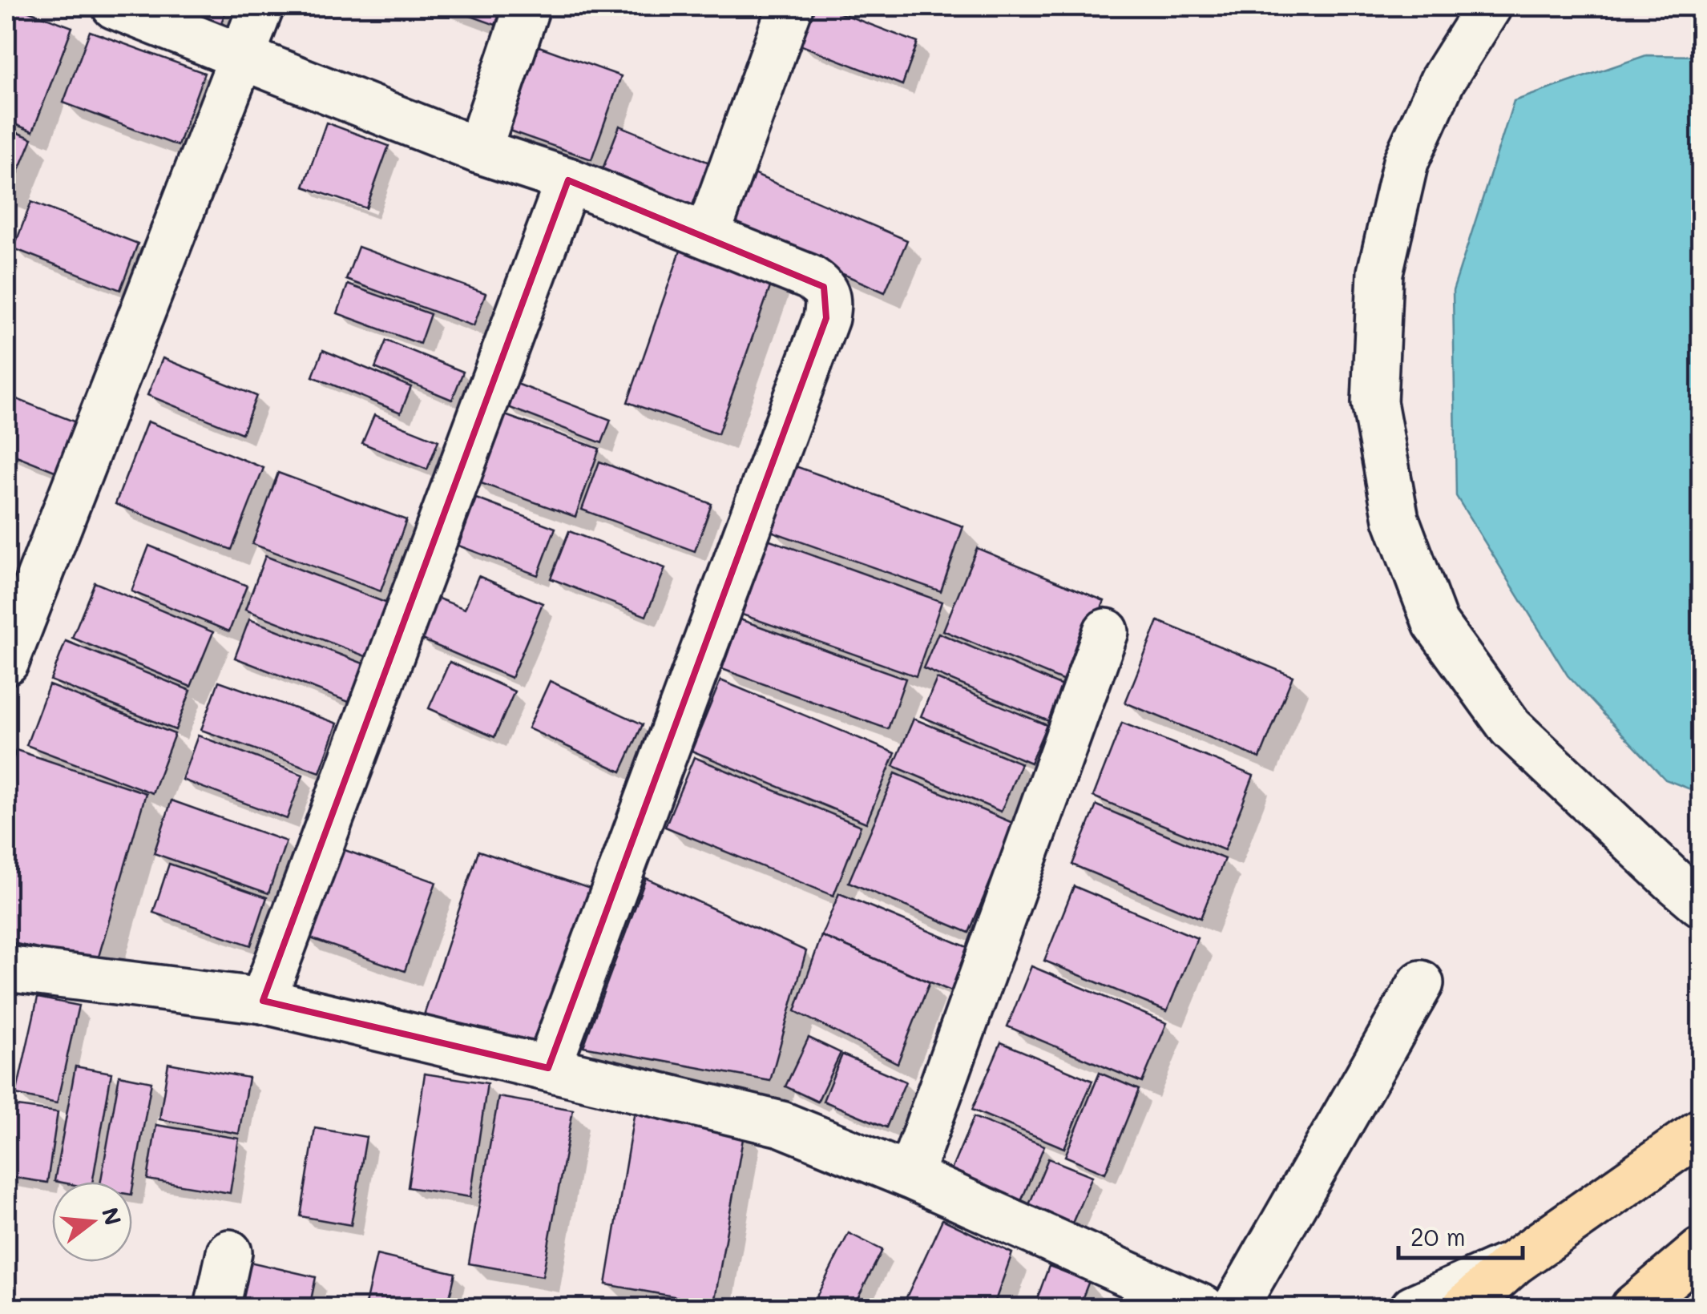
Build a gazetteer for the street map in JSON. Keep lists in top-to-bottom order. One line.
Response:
{"scale_bar":"20 m","north":"right"}
